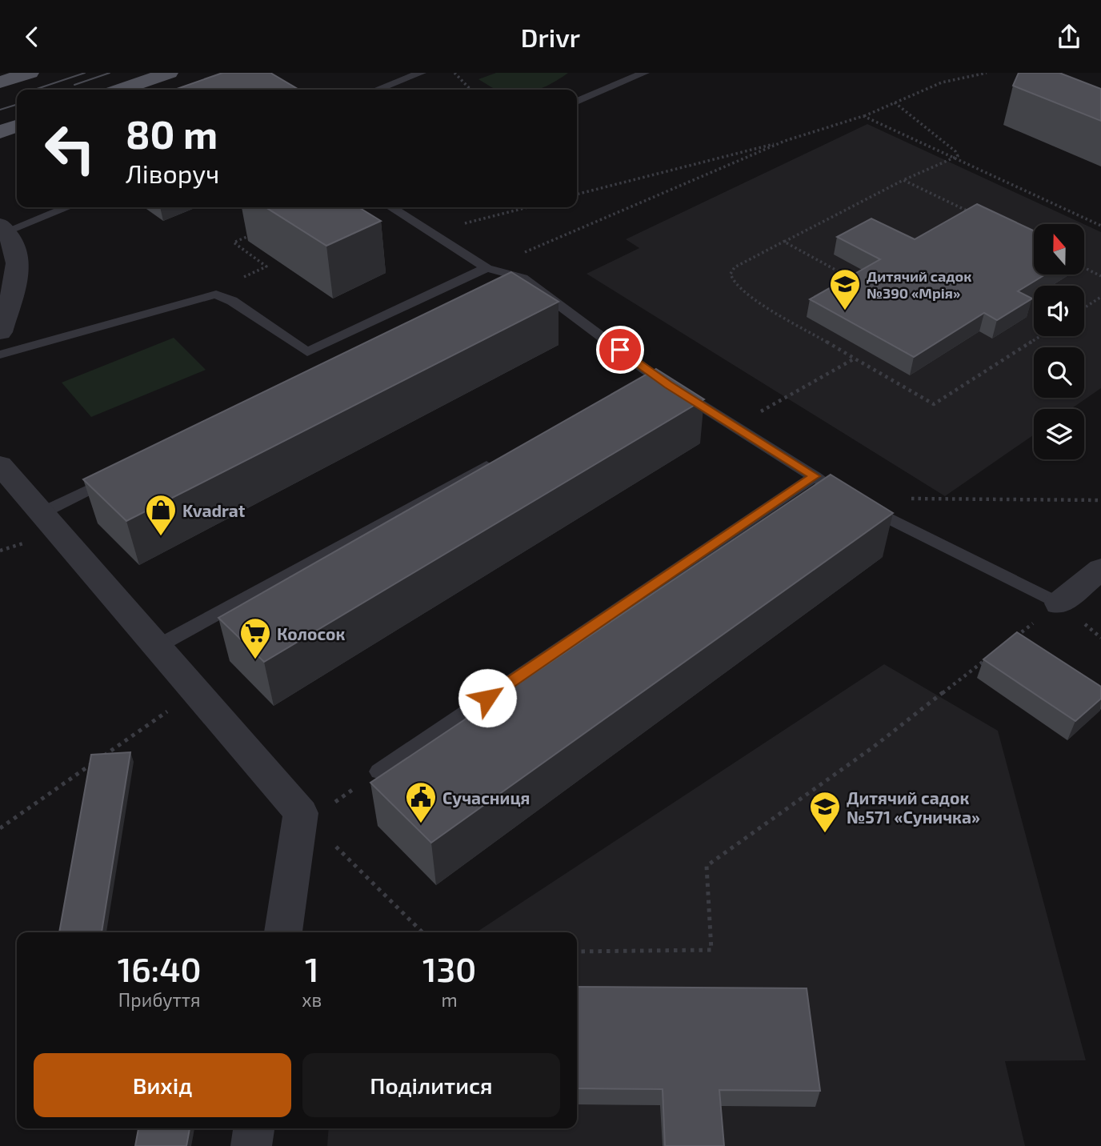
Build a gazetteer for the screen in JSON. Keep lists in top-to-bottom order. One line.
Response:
{"places":{"school or university":["Дитячий садок №390 «Мрія»","Дитячий садок №571 «Суничка»"],"shop":["Kvadrat"],"supermarket":["Колосок"],"public building":["Сучасниця"]},"north":"top","page":{"header":"Drivr","turn":["80 m","Ліворуч"],"eta":["16:40","Прибуття","1","хв","130","m"],"buttons":["Вихід","Поділитися"]}}
